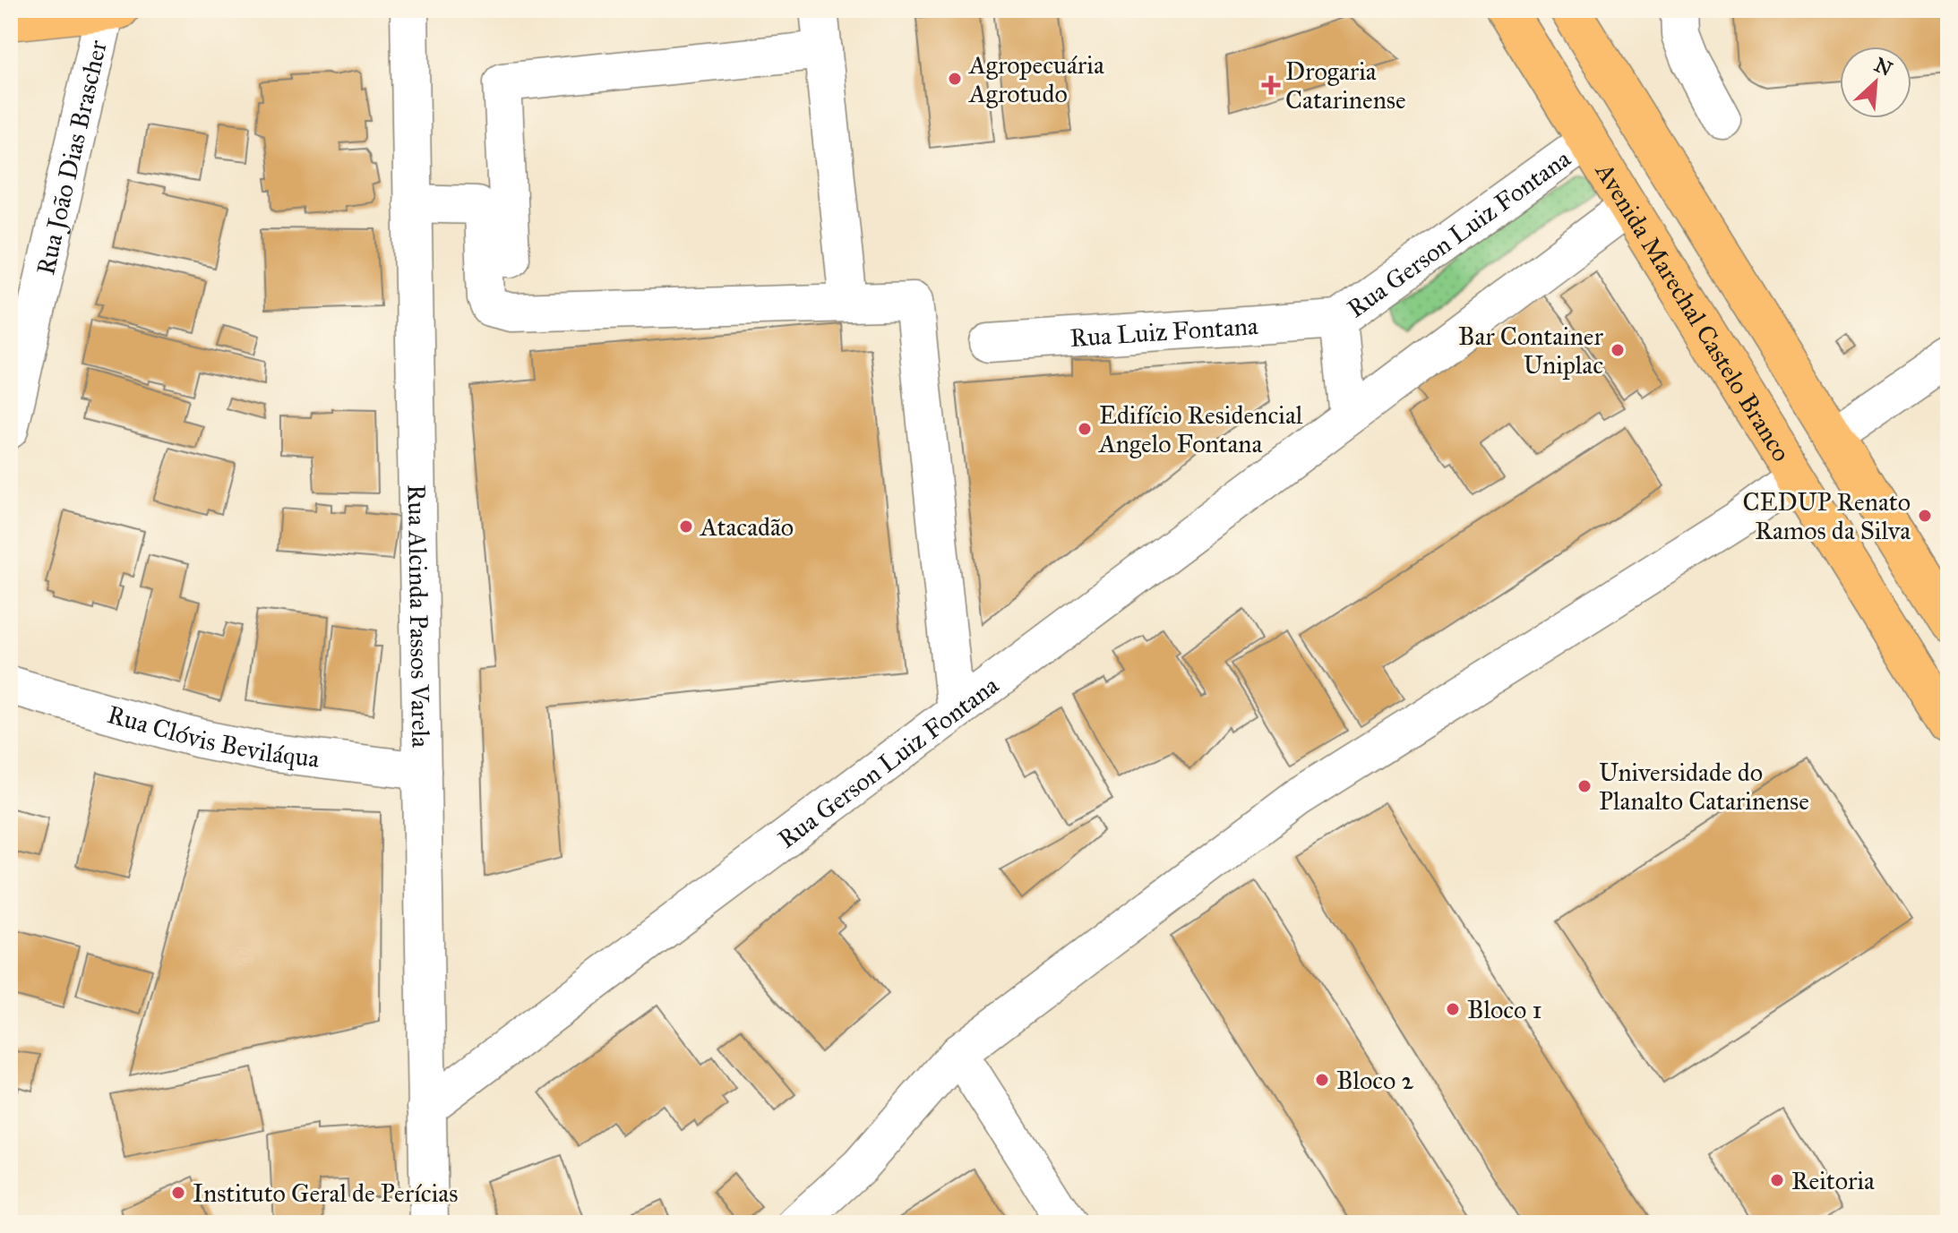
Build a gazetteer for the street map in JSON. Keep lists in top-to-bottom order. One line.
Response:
{"streets":{"main road":["Avenida Marechal Castelo Branco"],"street":["Rua João Dias Brascher","Rua Gerson Luiz Fontana","Rua Luiz Fontana","Rua Alcinda Passos Varela","Rua Clóvis Beviláqua"]},"crossings":[["Rua Gerson Luiz Fontana","Avenida Marechal Castelo Branco"],["Rua Gerson Luiz Fontana","Rua Luiz Fontana"],["Rua Gerson Luiz Fontana","Rua Alcinda Passos Varela"],["Rua Alcinda Passos Varela","Rua Clóvis Beviláqua"]],"places":{"other":["Agropecuária Agrotudo","Bar Container Uniplac","Edifício Residencial Angelo Fontana","CEDUP Renato Ramos da Silva","Atacadão","Universidade do Planalto Catarinense","Bloco 1","Bloco 2","Reitoria","Instituto Geral de Perícias"],"health":["Drogaria Catarinense"]},"north":"top right"}
